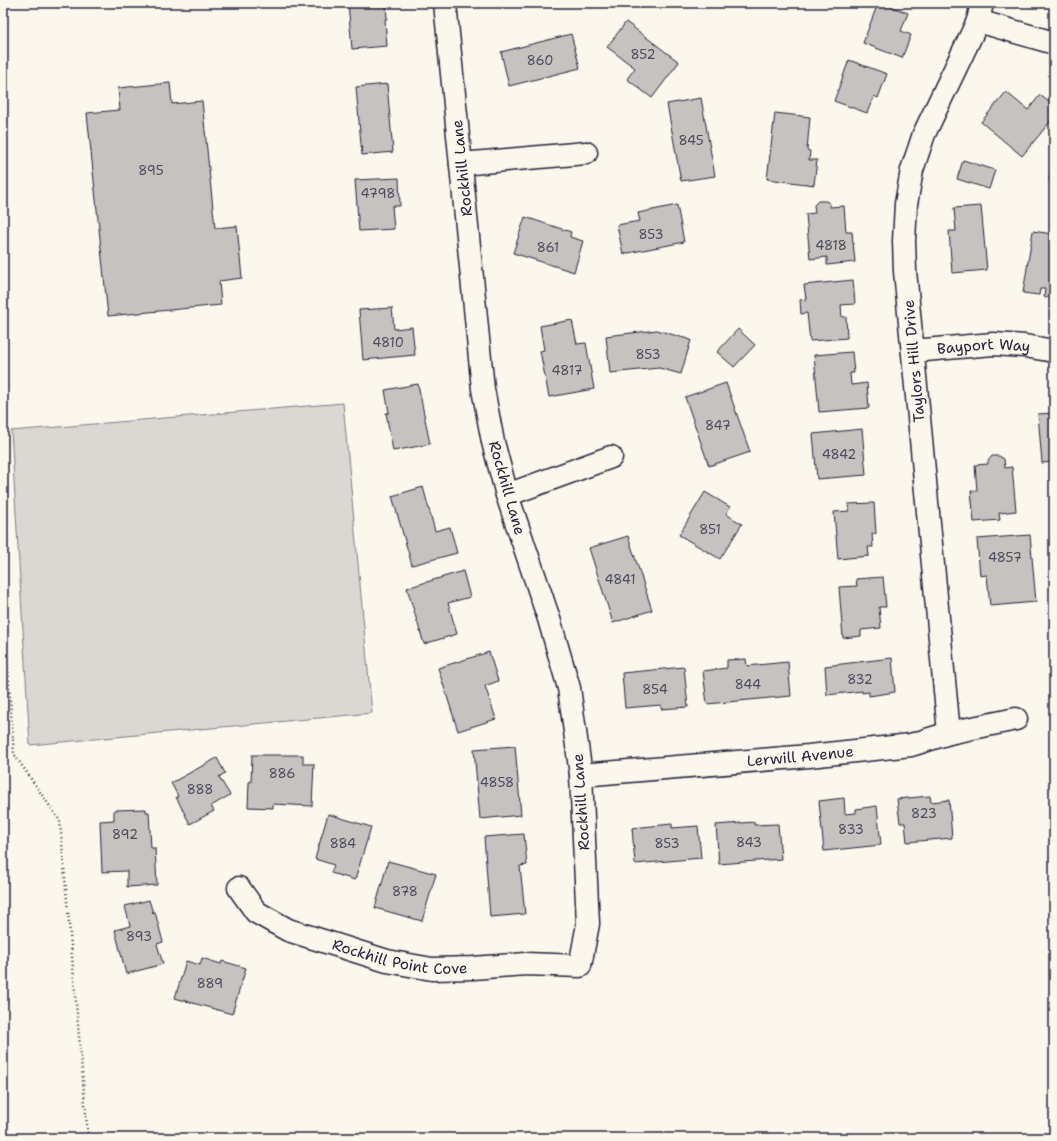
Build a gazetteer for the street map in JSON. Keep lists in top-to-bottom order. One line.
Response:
{"streets":{"street":["Rockhill Lane","Bayport Way","Taylors Hill Drive","Lerwill Avenue","Rockhill Point Cove"]},"crossings":[["Rockhill Lane","Lerwill Avenue"],["Rockhill Lane","Rockhill Point Cove"],["Bayport Way","Taylors Hill Drive"],["Taylors Hill Drive","Lerwill Avenue"]],"house_numbers":["852","860","845","895","4798","853","4818","861","4810","853","4817","847","4842","851","4857","4841","832","844","854","886","4858","888","823","833","892","843","884","853","878","893","889"]}
